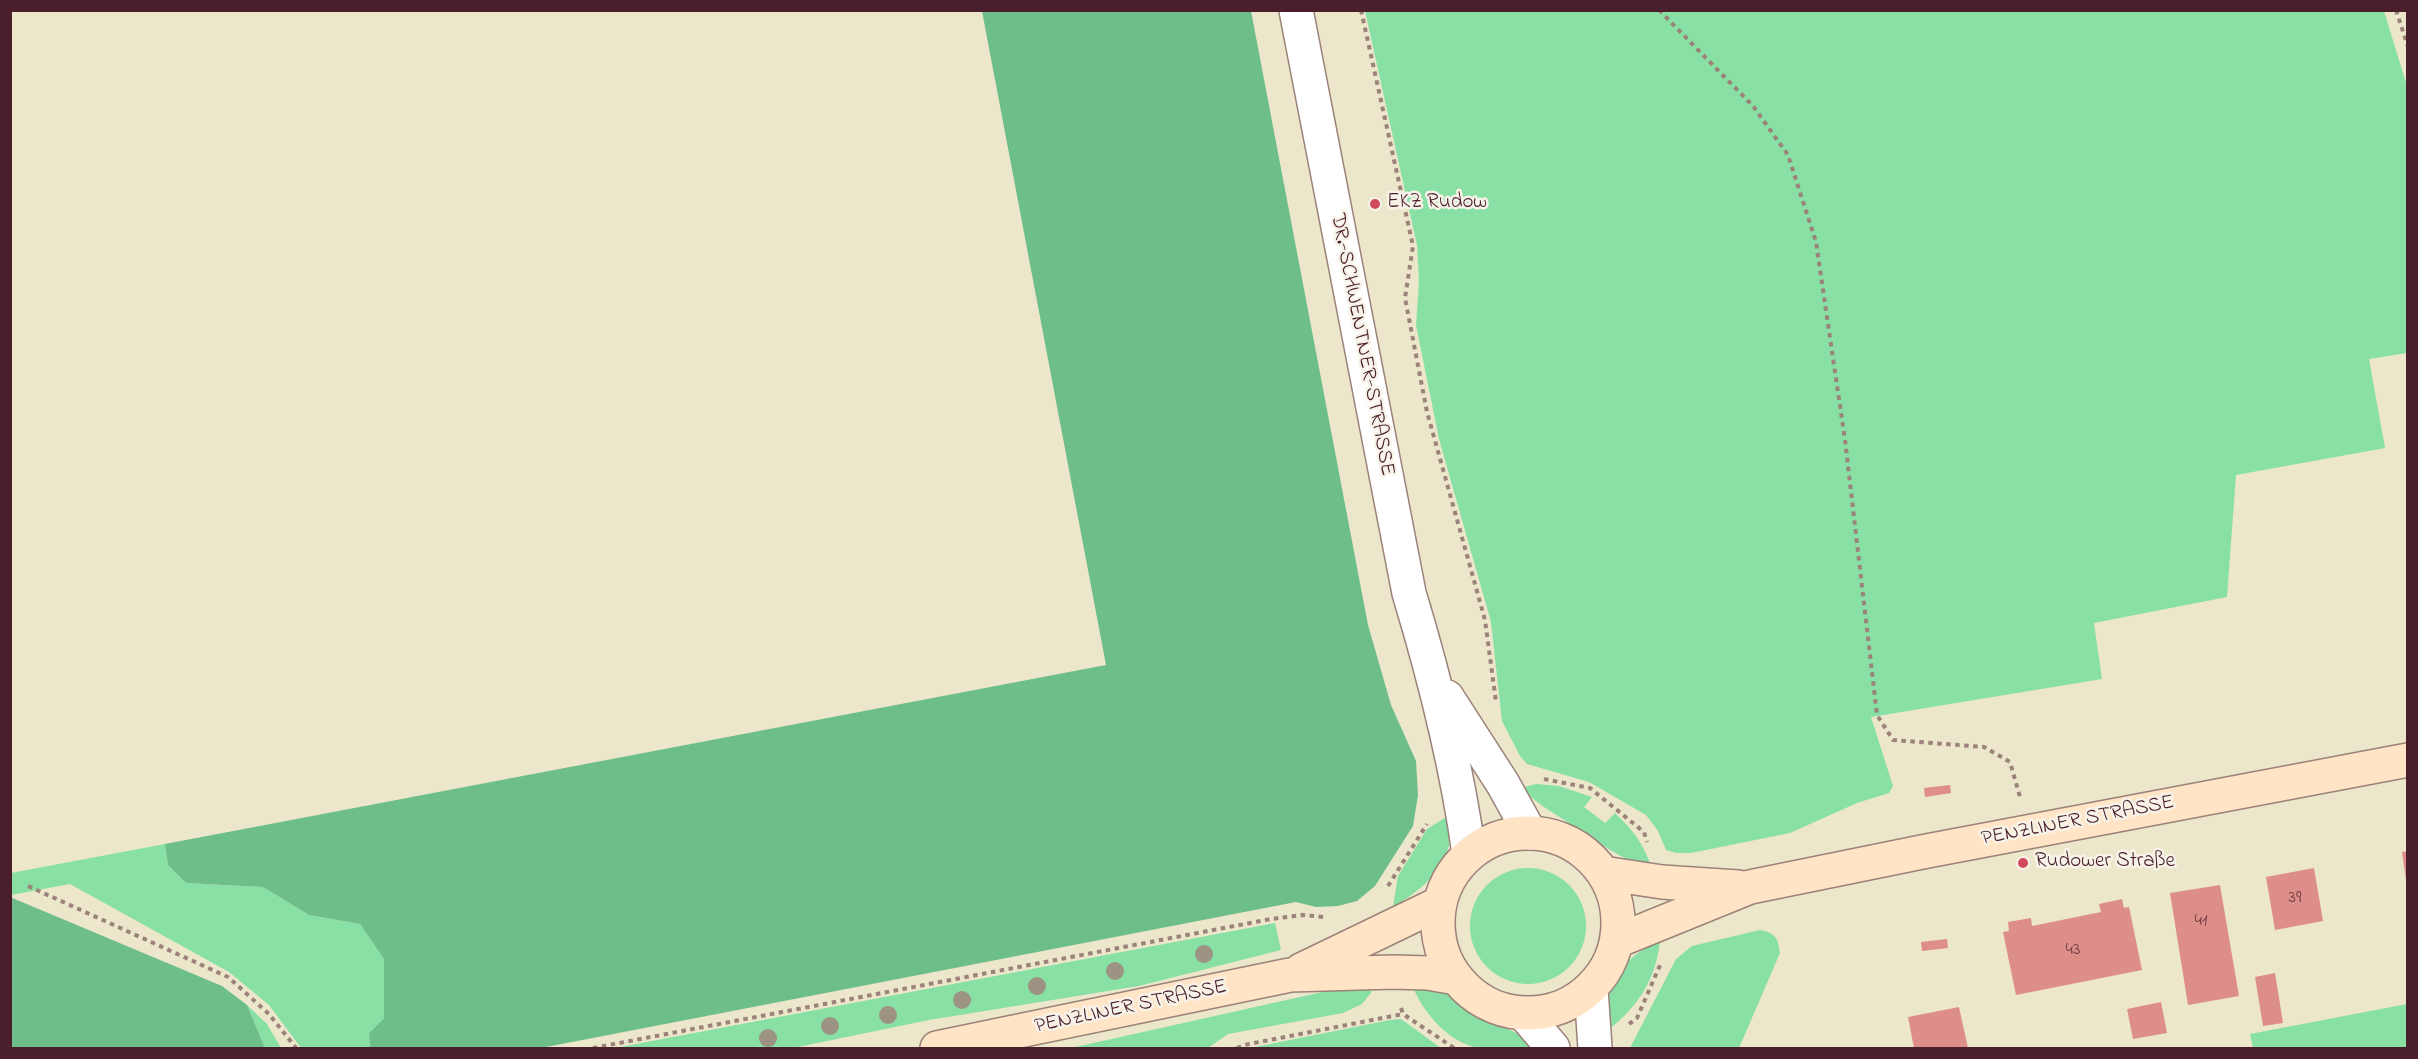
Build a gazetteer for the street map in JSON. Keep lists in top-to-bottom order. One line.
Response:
{"streets":{"main road":["PENZLINER STRASSE"],"street":["DR.-SCHWENTNER-STRASSE"]},"crossings":[["DR.-SCHWENTNER-STRASSE","PENZLINER STRASSE"]],"places":["EKZ Rudow","Rudower Straße"],"house_numbers":["39","41","43"]}
